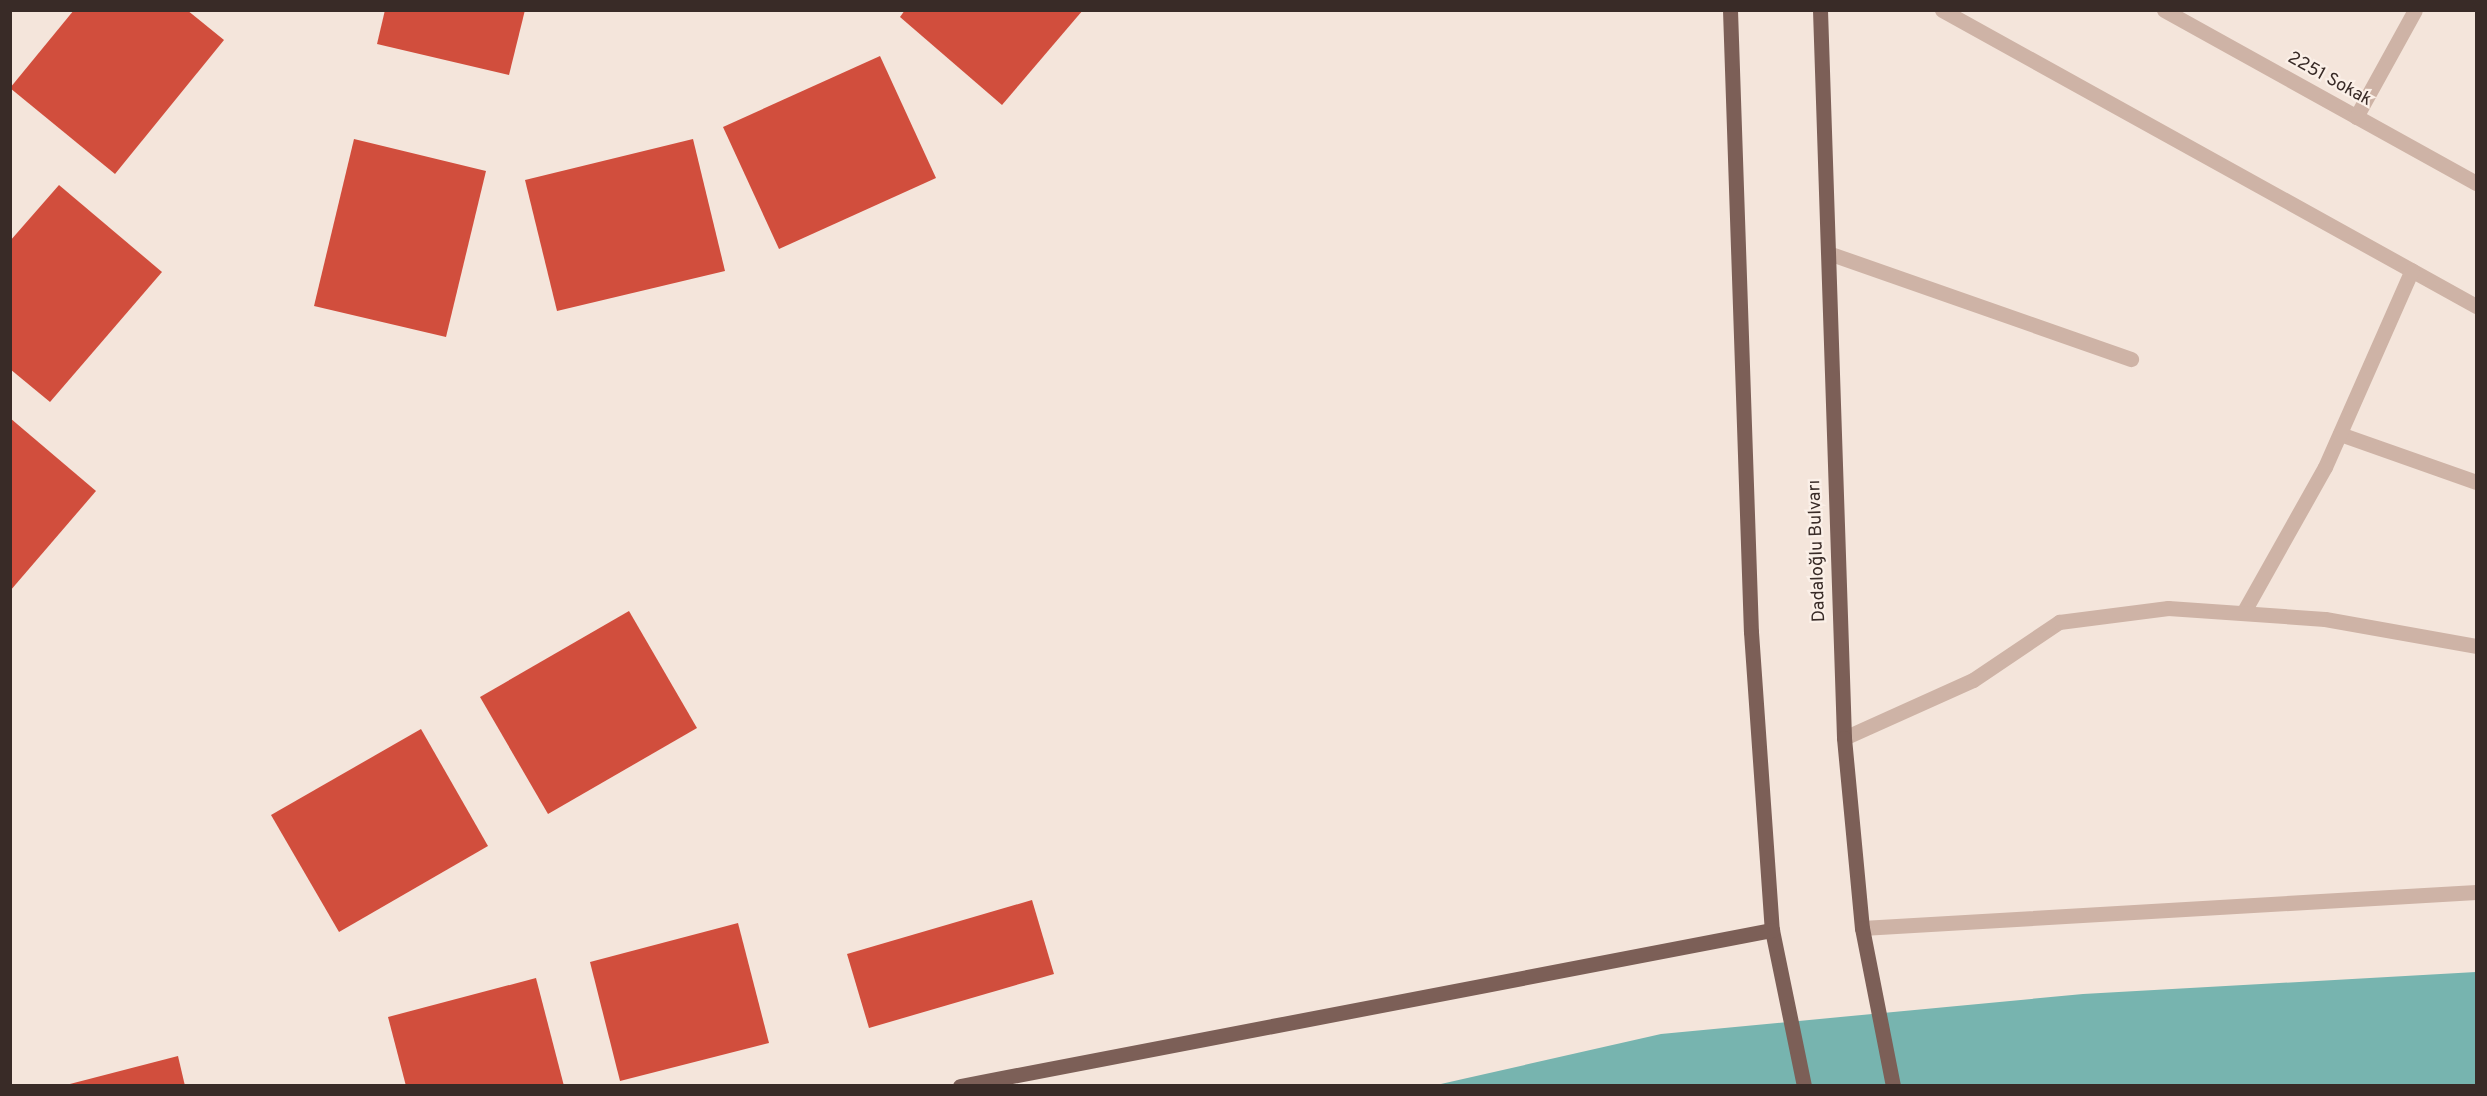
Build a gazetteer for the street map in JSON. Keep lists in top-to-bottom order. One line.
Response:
{"streets":{"main road":["Dadaloğlu Bulvarı"],"street":["2251 Sokak"]}}
